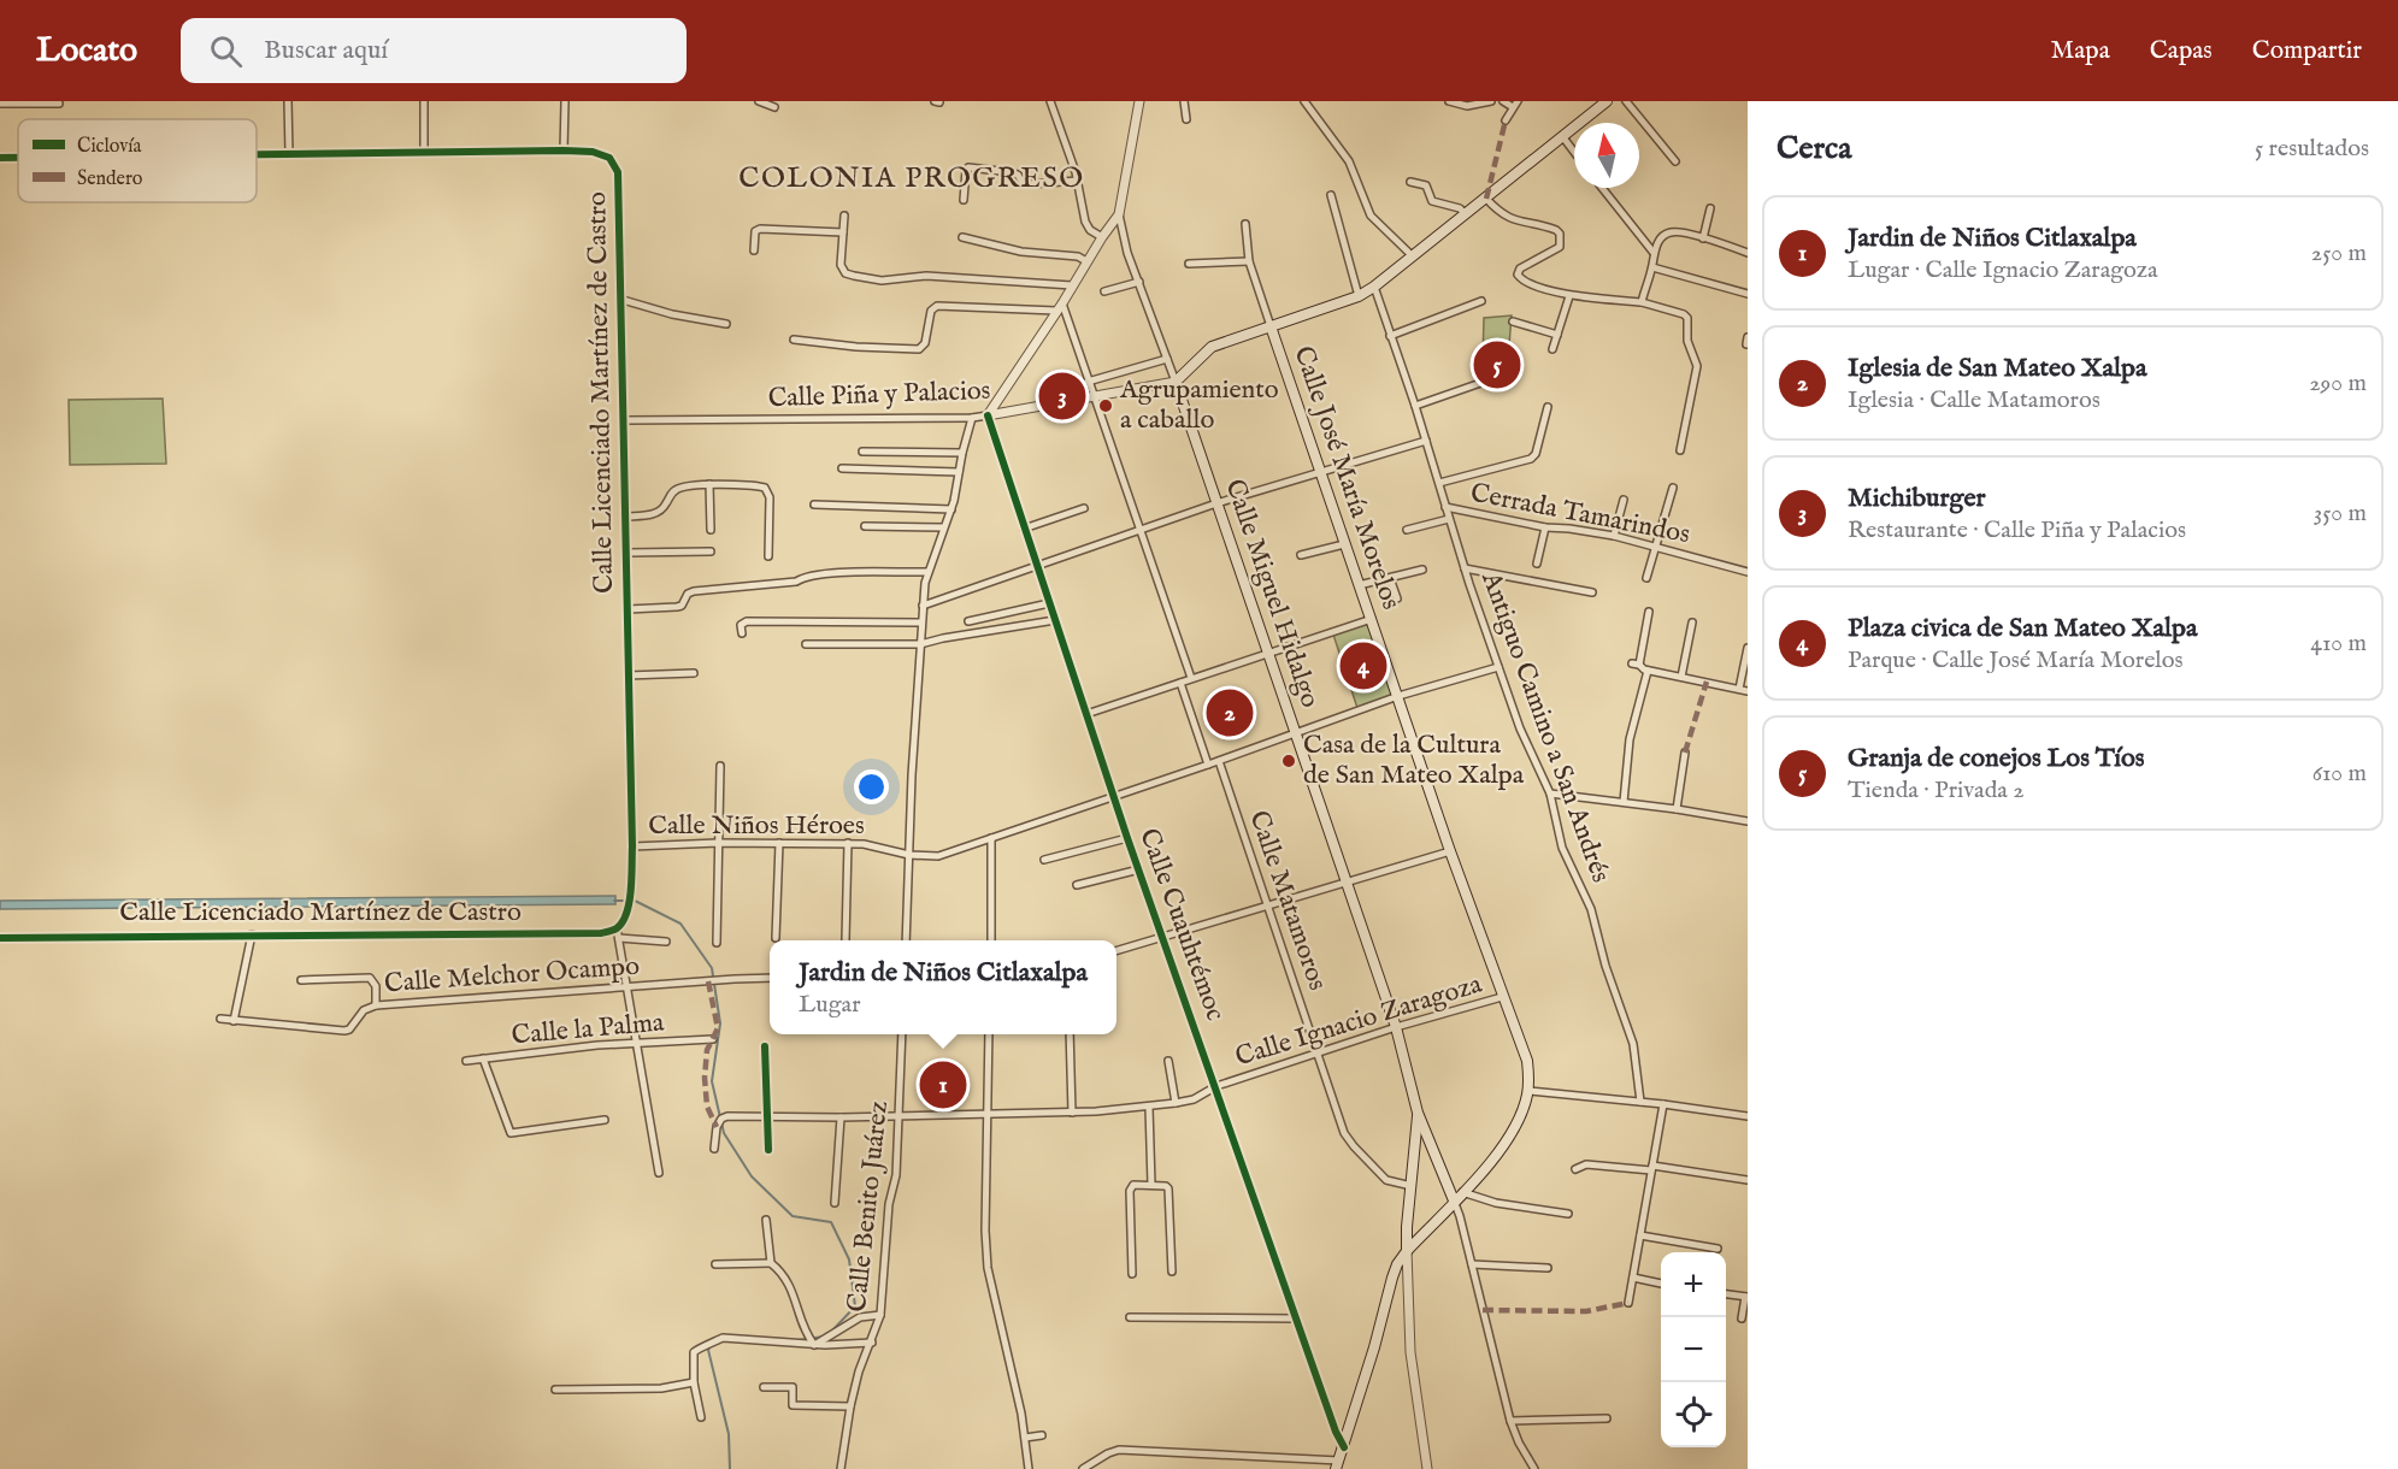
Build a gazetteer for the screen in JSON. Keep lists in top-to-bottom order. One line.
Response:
{"streets":{"main road":["Calle José María Morelos","Calle Miguel Hidalgo"],"street":["Calle Licenciado Martínez de Castro","Calle Piña y Palacios","Cerrada Tamarindos","Antiguo Camino a San Andrés","Calle Niños Héroes","Calle Matamoros","Calle Cuauhtémoc","Calle Melchor Ocampo","Calle Ignacio Zaragoza","Calle la Palma","Calle Benito Juárez"]},"crossings":[["Calle Licenciado Martínez de Castro","Calle Piña y Palacios"],["Calle Licenciado Martínez de Castro","Calle Niños Héroes"],["Calle Piña y Palacios","Calle Miguel Hidalgo"],["Calle Piña y Palacios","Calle Cuauhtémoc"],["Calle José María Morelos","Calle Miguel Hidalgo"],["Calle José María Morelos","Calle Niños Héroes"],["Calle José María Morelos","Calle Ignacio Zaragoza"],["Cerrada Tamarindos","Antiguo Camino a San Andrés"],["Calle Miguel Hidalgo","Calle Niños Héroes"],["Calle Miguel Hidalgo","Calle Matamoros"],["Calle Miguel Hidalgo","Calle Ignacio Zaragoza"],["Antiguo Camino a San Andrés","Calle Niños Héroes"],["Calle Niños Héroes","Calle Matamoros"],["Calle Niños Héroes","Calle Cuauhtémoc"],["Calle Matamoros","Calle Ignacio Zaragoza"],["Calle Cuauhtémoc","Calle Ignacio Zaragoza"],["Calle Ignacio Zaragoza","Calle Benito Juárez"]],"districts":["COLONIA PROGRESO"],"places":["Agrupamiento a caballo","Casa de la Cultura de San Mateo Xalpa"],"legend":["Ciclovía","Sendero"],"north":"top","page":{"header":"Locato","search":"Buscar aquí","nav":["Mapa","Capas","Compartir"],"heading":["Cerca","5 resultados"],"list":[{"mark":"1","name":"Jardin de Niños Citlaxalpa","note":"Lugar · Calle Ignacio Zaragoza","value":"250 m"},{"mark":"2","name":"Iglesia de San Mateo Xalpa","note":"Iglesia · Calle Matamoros","value":"290 m"},{"mark":"3","name":"Michiburger","note":"Restaurante · Calle Piña y Palacios","value":"350 m"},{"mark":"4","name":"Plaza civica de San Mateo Xalpa","note":"Parque · Calle José María Morelos","value":"410 m"},{"mark":"5","name":"Granja de conejos Los Tíos","note":"Tienda · Privada 2","value":"610 m"}],"pins":["5","3","4","2","1"],"popup":["Jardin de Niños Citlaxalpa","Lugar"],"map_buttons":["+","−"]}}
